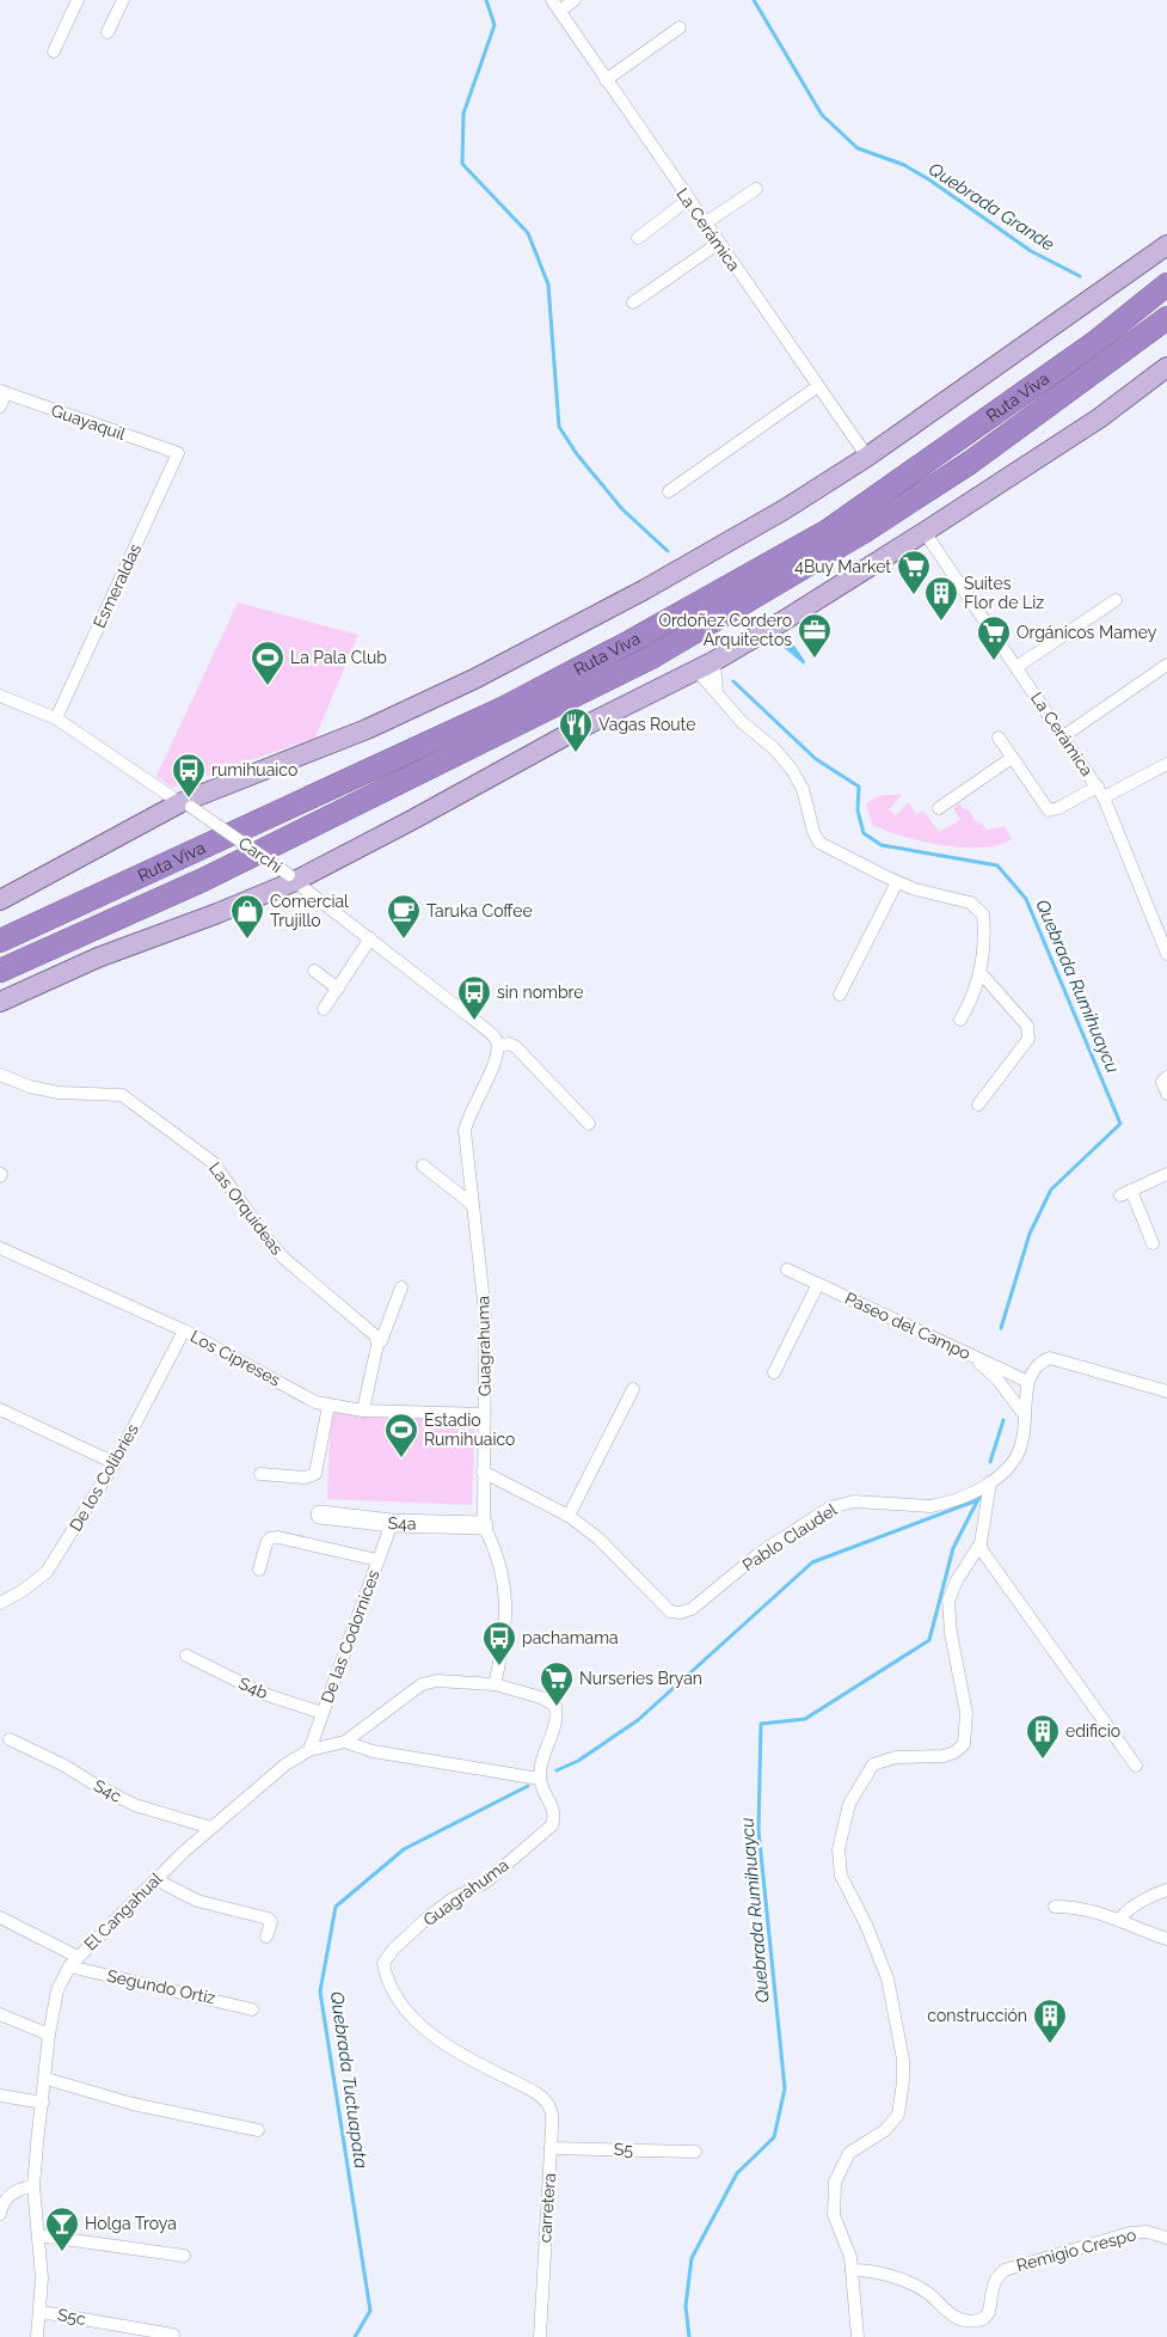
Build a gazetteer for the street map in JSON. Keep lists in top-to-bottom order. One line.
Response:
{"streets":{"highway":["Ruta Viva"],"street":["La Cerámica","Guayaquil","Esmeraldas","Carchi","Las Orquideas","Paseo del Campo","Guagrahuma","Los Cipreses","De los Colibries","S4a","Pablo Claudel","De las Codornices","S4b","S4c","El Cangahual","Segundo Ortiz","S5","carretera","Remigio Crespo","S5c"]},"crossings":[["Guayaquil","Esmeraldas"],["Esmeraldas","Carchi"],["Carchi","Guagrahuma"],["Paseo del Campo","Pablo Claudel"],["Guagrahuma","Los Cipreses"],["Guagrahuma","S4a"],["Guagrahuma","Pablo Claudel"],["Guagrahuma","El Cangahual"],["Guagrahuma","carretera"],["Los Cipreses","De los Colibries"],["S4a","De las Codornices"],["De las Codornices","S4b"],["De las Codornices","El Cangahual"],["S4c","El Cangahual"],["El Cangahual","Segundo Ortiz"],["El Cangahual","S5c"],["S5","carretera"]],"water":["Quebrada Grande","Quebrada Rumihuaycu","Quebrada Tuctuapata"],"places":{"supermarket":["4Buy Market","Orgánicos Mamey","Nurseries Bryan"],"building":["Suites Flor de Liz","edificio","construcción"],"office":["Ordoñez Cordero Arquitectos"],"sports":["La Pala Club","Estadio Rumihuaico"],"restaurant":["Vagas Route"],"bus stop":["rumihuaico","sin nombre","pachamama"],"shop":["Comercial Trujillo"],"cafe":["Taruka Coffee"],"bar":["Holga Troya"]}}
